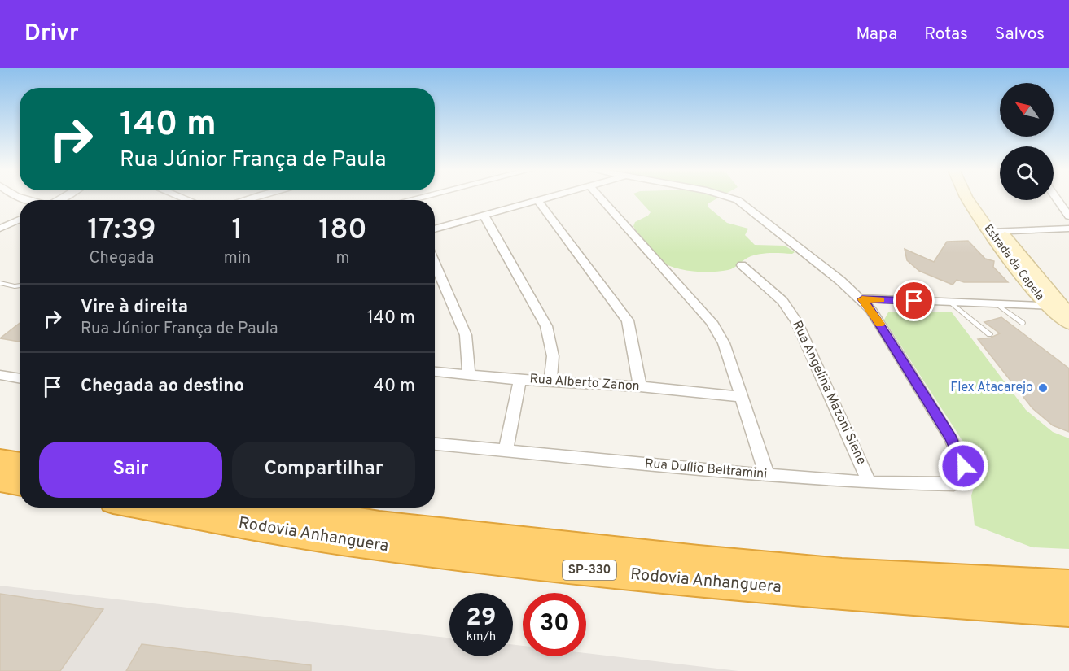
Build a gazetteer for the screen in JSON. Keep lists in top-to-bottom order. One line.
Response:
{"streets":{"highway":["Rodovia Anhanguera","SP-330"],"main road":["Estrada da Capela"],"street":["Rua Alberto Zanon","Rua Angelina Mazoni Siene","Rua Duílio Beltramini"]},"crossings":[["Rua Angelina Mazoni Siene","Rua Duílio Beltramini"]],"places":["Flex Atacarejo"],"north":"top left","page":{"header":"Drivr","nav":["Mapa","Rotas","Salvos"],"turn":["140 m","Rua Júnior França de Paula"],"eta":["17:39","Chegada","1","min","180","m"],"list":[{"name":"Vire à direita","note":"Rua Júnior França de Paula","value":"140 m"},{"name":"Chegada ao destino","value":"40 m"}],"buttons":["Sair","Compartilhar"],"speed":"29 km/h","limit":"30"}}
